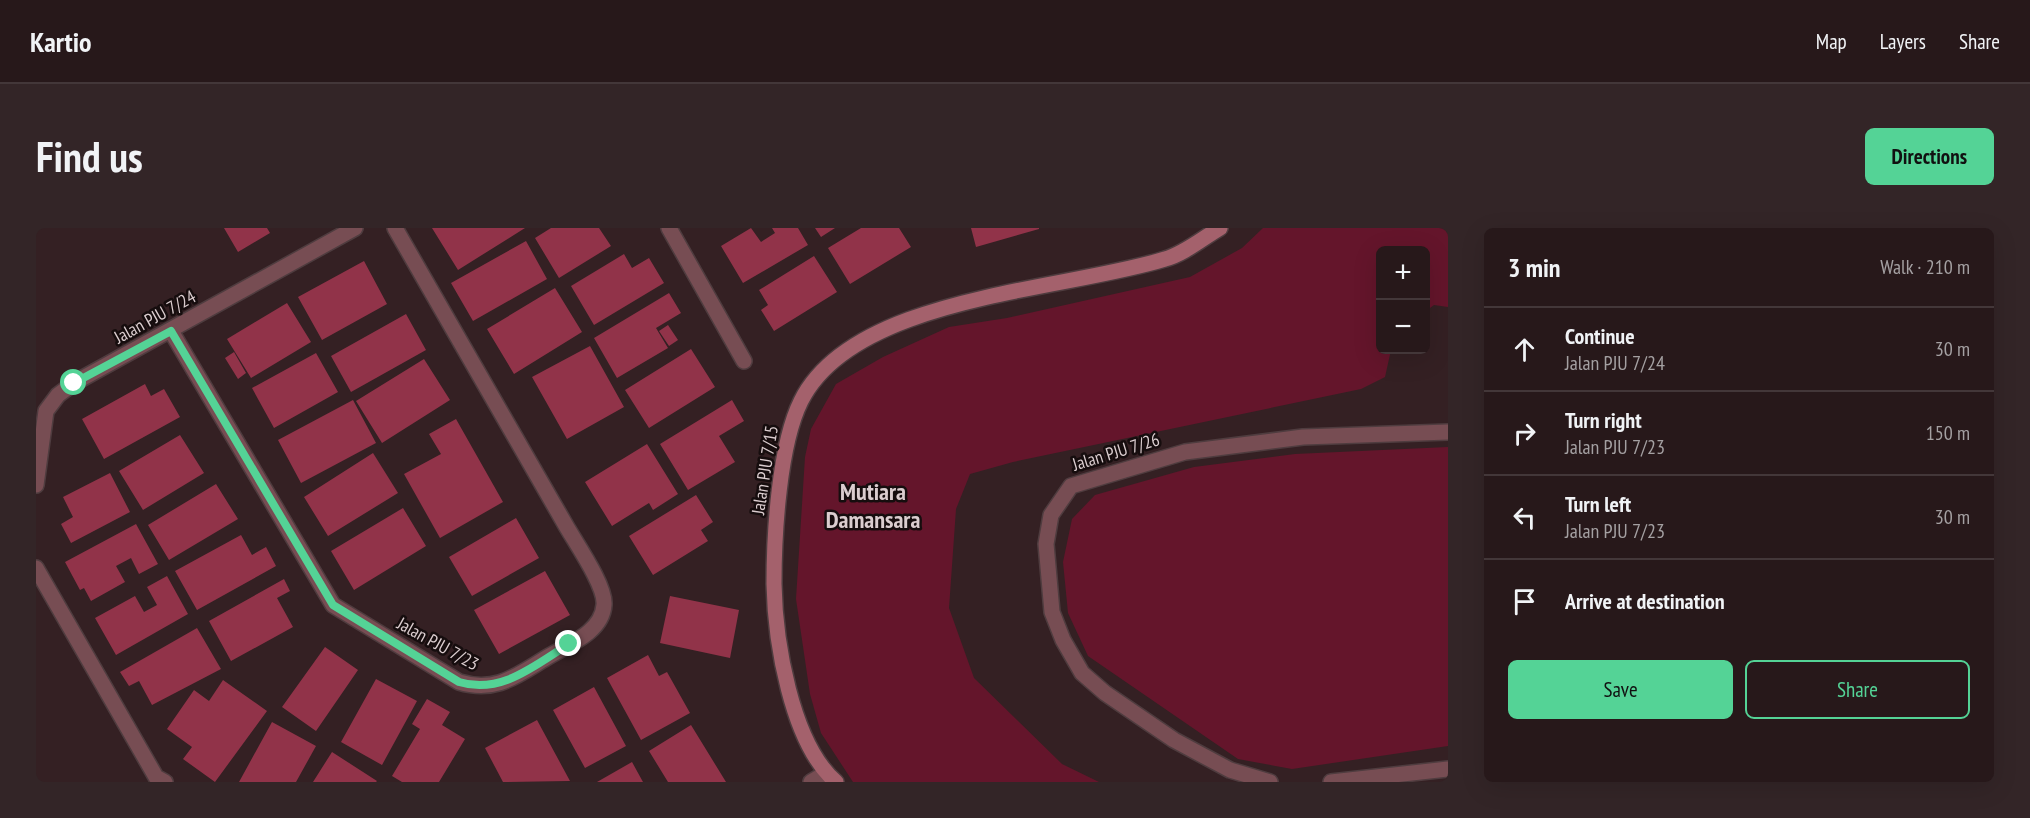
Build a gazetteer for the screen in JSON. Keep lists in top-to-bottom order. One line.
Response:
{"streets":{"street":["Jalan PJU 7/24","Jalan PJU 7/26","Jalan PJU 7/15","Jalan PJU 7/23"]},"crossings":[["Jalan PJU 7/24","Jalan PJU 7/23"]],"districts":["Mutiara Damansara"],"page":{"header":"Kartio","nav":["Map","Layers","Share"],"buttons":["Directions",["Save","Share"]],"title":"Find us","heading":["3 min","Walk · 210 m"],"map_buttons":["+","−"],"list":[["Continue","Jalan PJU 7/24","30 m"],["Turn right","Jalan PJU 7/23","150 m"],["Turn left","Jalan PJU 7/23","30 m"],"Arrive at destination"]}}
